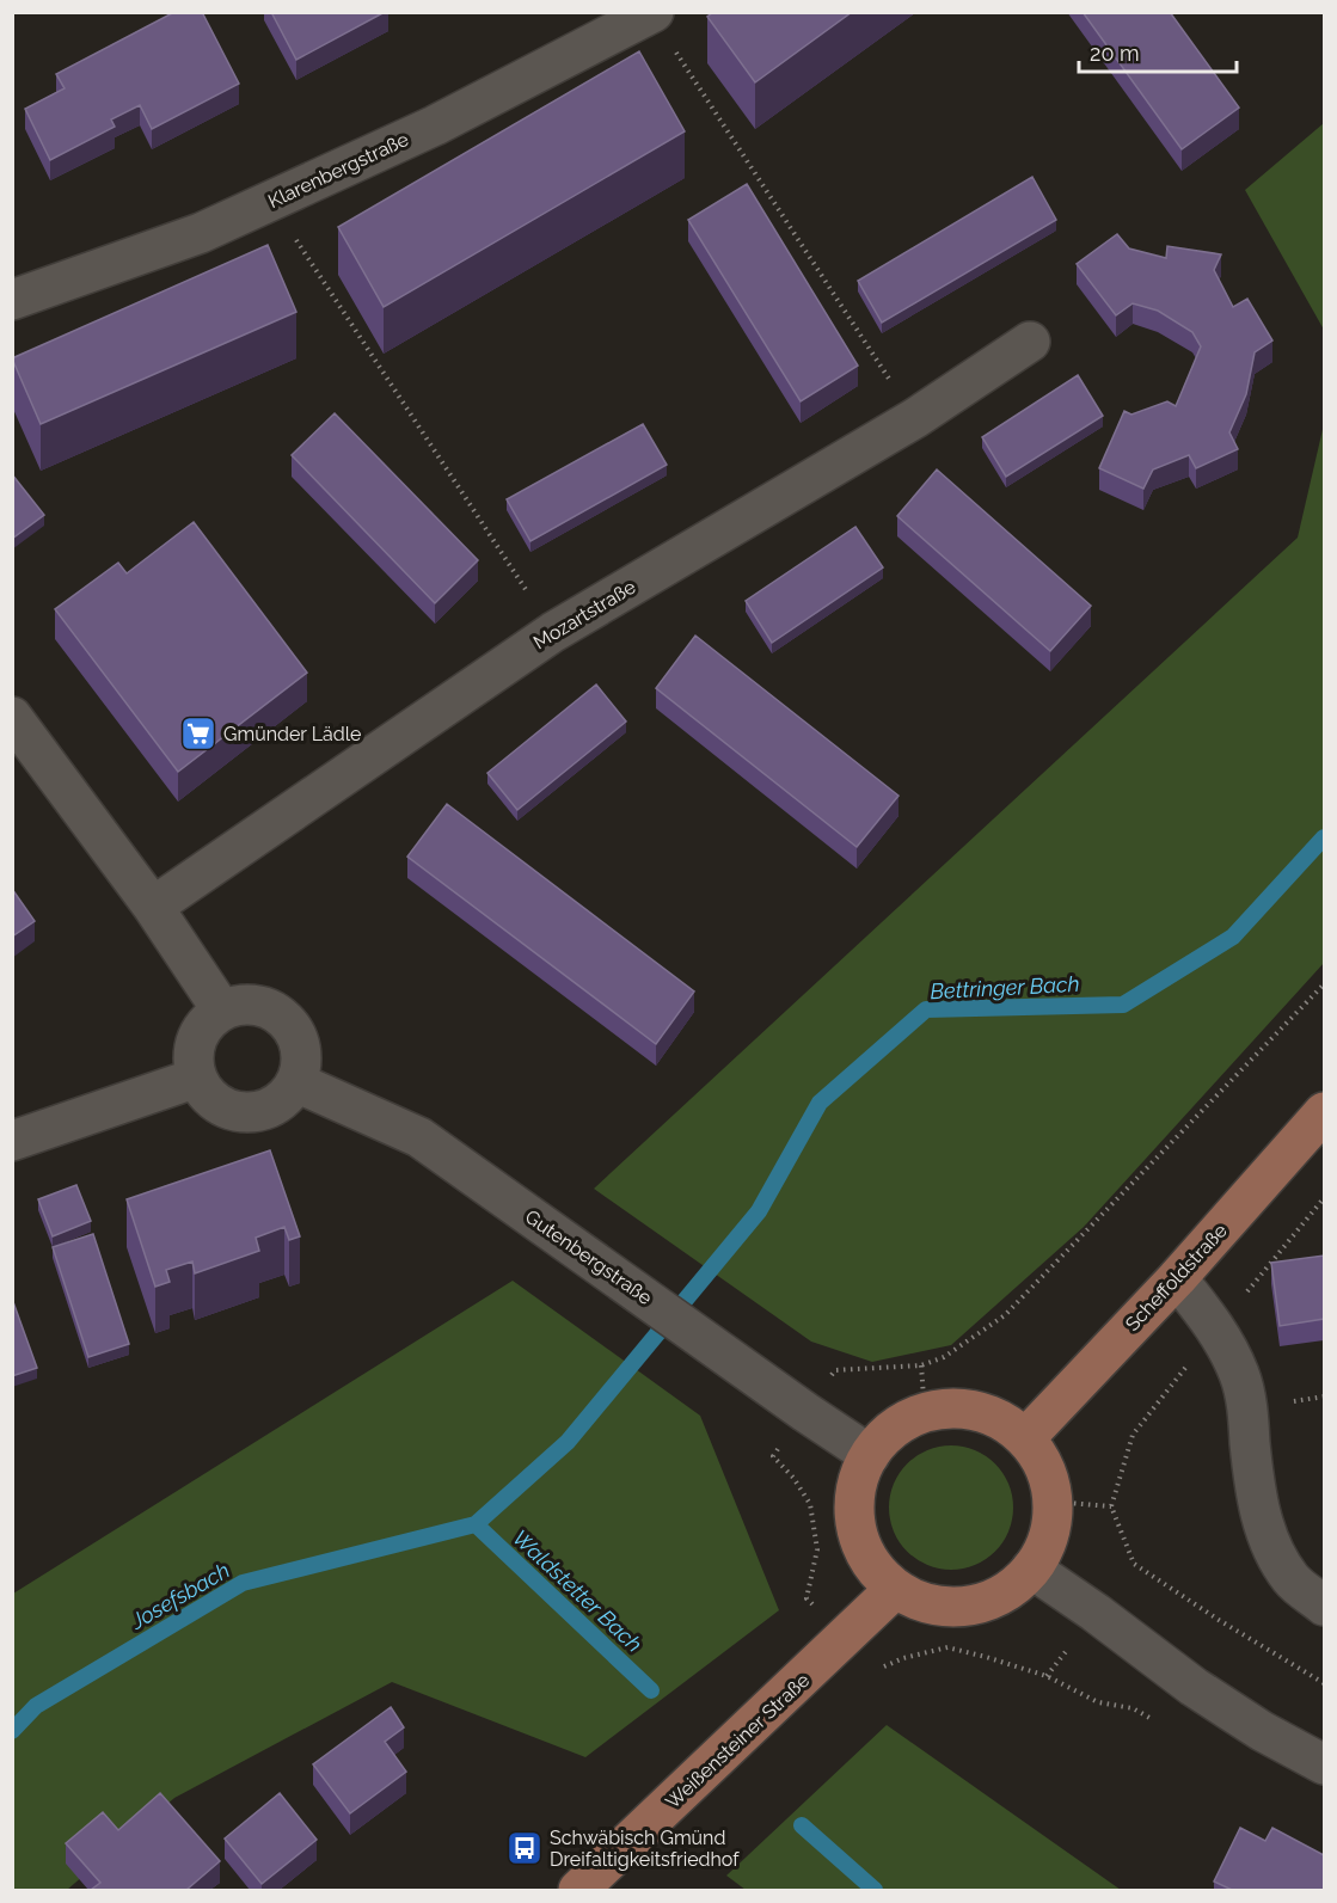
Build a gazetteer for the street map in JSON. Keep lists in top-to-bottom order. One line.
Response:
{"streets":{"main road":["Scheffoldstraße","Weißensteiner Straße"],"street":["Klarenbergstraße","Mozartstraße","Gutenbergstraße"]},"crossings":[["Gutenbergstraße","Scheffoldstraße"],["Gutenbergstraße","Weißensteiner Straße"],["Scheffoldstraße","Weißensteiner Straße"]],"water":["Bettringer Bach","Waldstetter Bach","Josefsbach"],"places":{"supermarket":["Gmünder Lädle"],"bus stop":["Schwäbisch Gmünd Dreifaltigkeitsfriedhof"]},"scale_bar":"20 m"}
